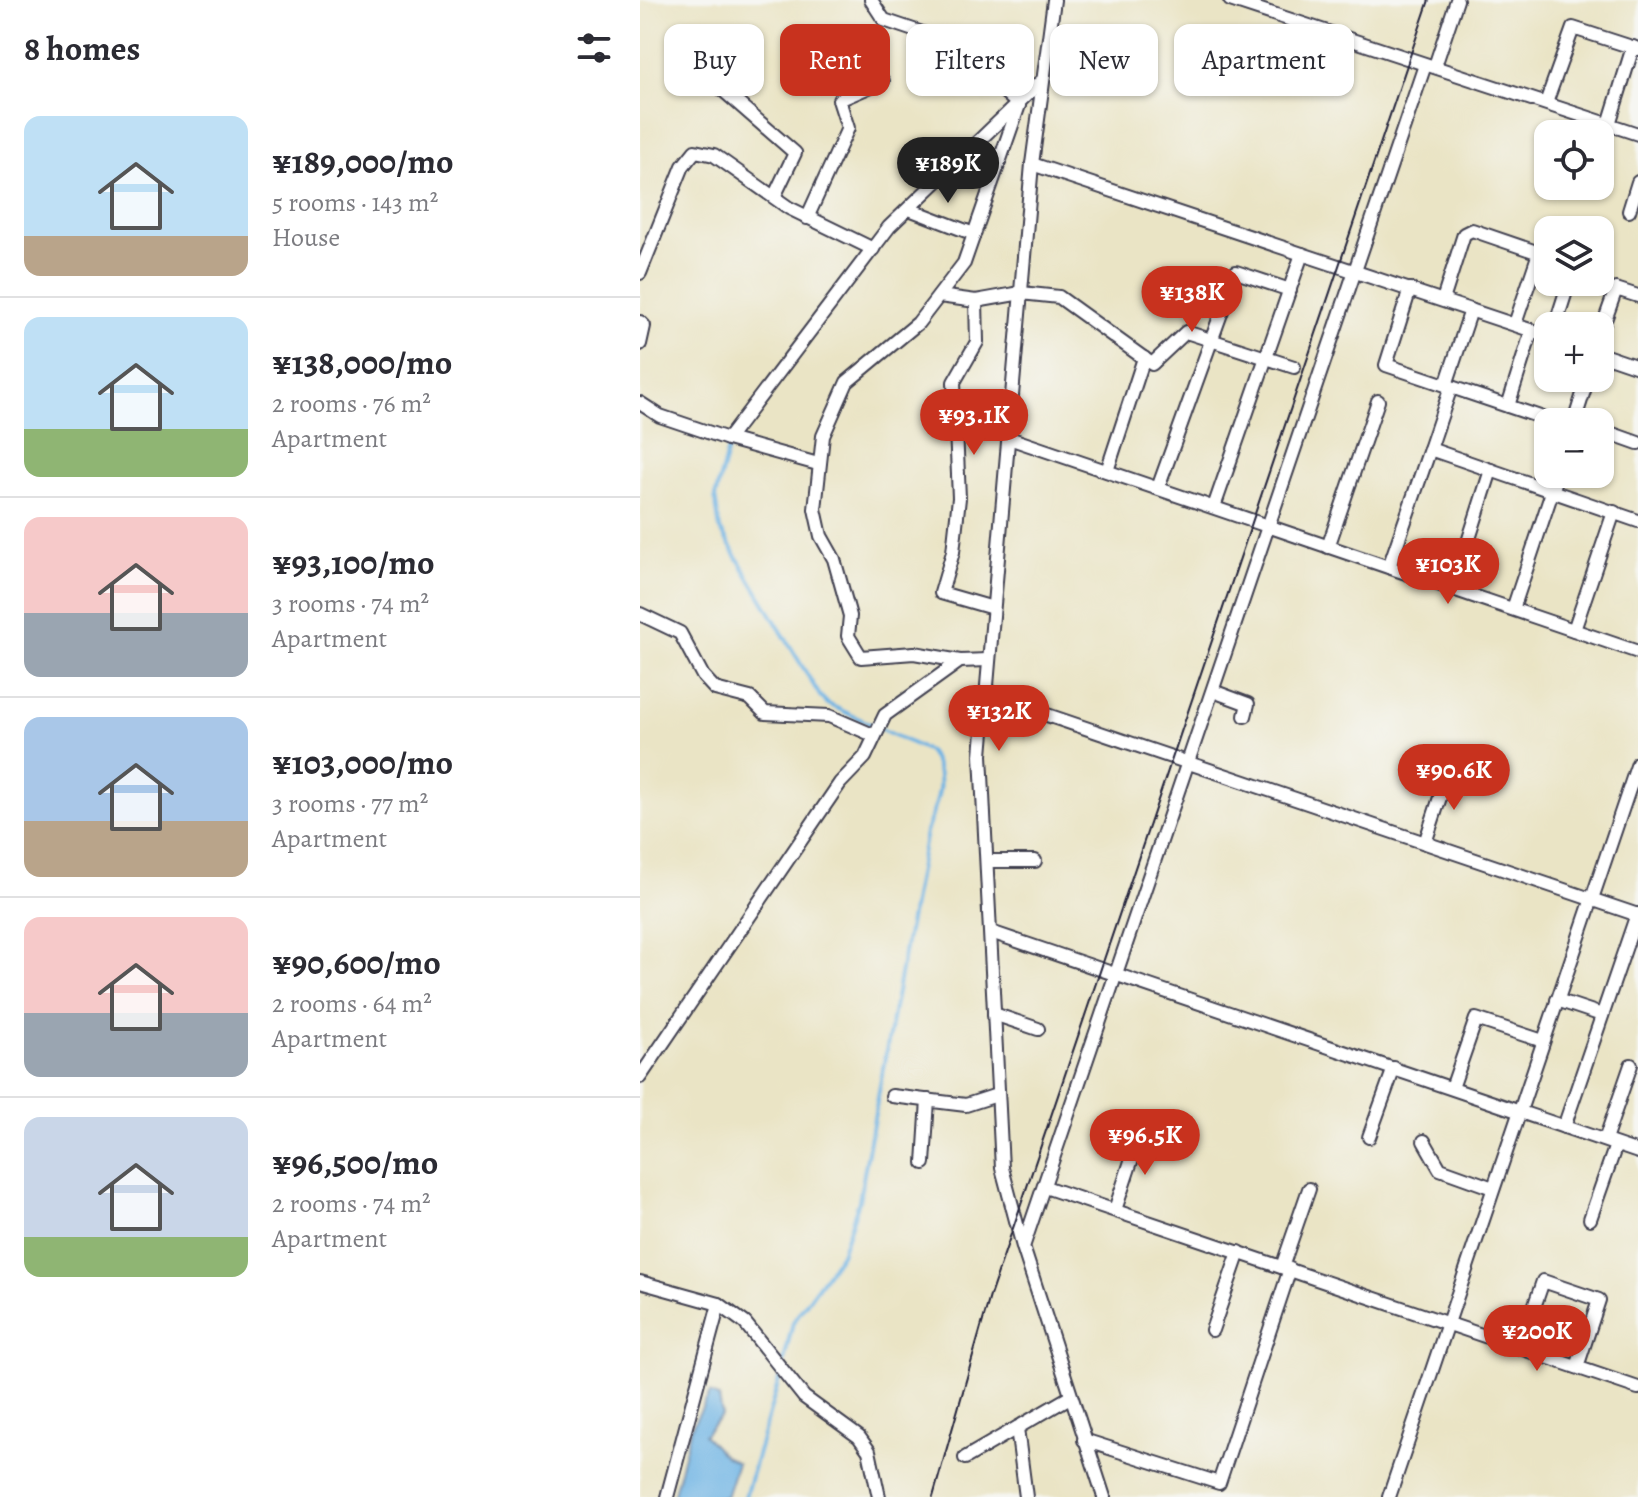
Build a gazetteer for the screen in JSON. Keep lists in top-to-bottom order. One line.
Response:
{"page":{"heading":"8 homes","chip":["Buy","Rent","Filters","New","Apartment"],"list":[{"name":"¥189,000/mo","note":"5 rooms · 143 m² · House"},{"name":"¥138,000/mo","note":"2 rooms · 76 m² · Apartment"},{"name":"¥93,100/mo","note":"3 rooms · 74 m² · Apartment"},{"name":"¥103,000/mo","note":"3 rooms · 77 m² · Apartment"},{"name":"¥90,600/mo","note":"2 rooms · 64 m² · Apartment"},{"name":"¥96,500/mo","note":"2 rooms · 74 m² · Apartment"}],"map_buttons":["+","−"],"price":["¥189K","¥138K","¥93.1K","¥103K","¥132K","¥90.6K","¥96.5K","¥200K"]}}
